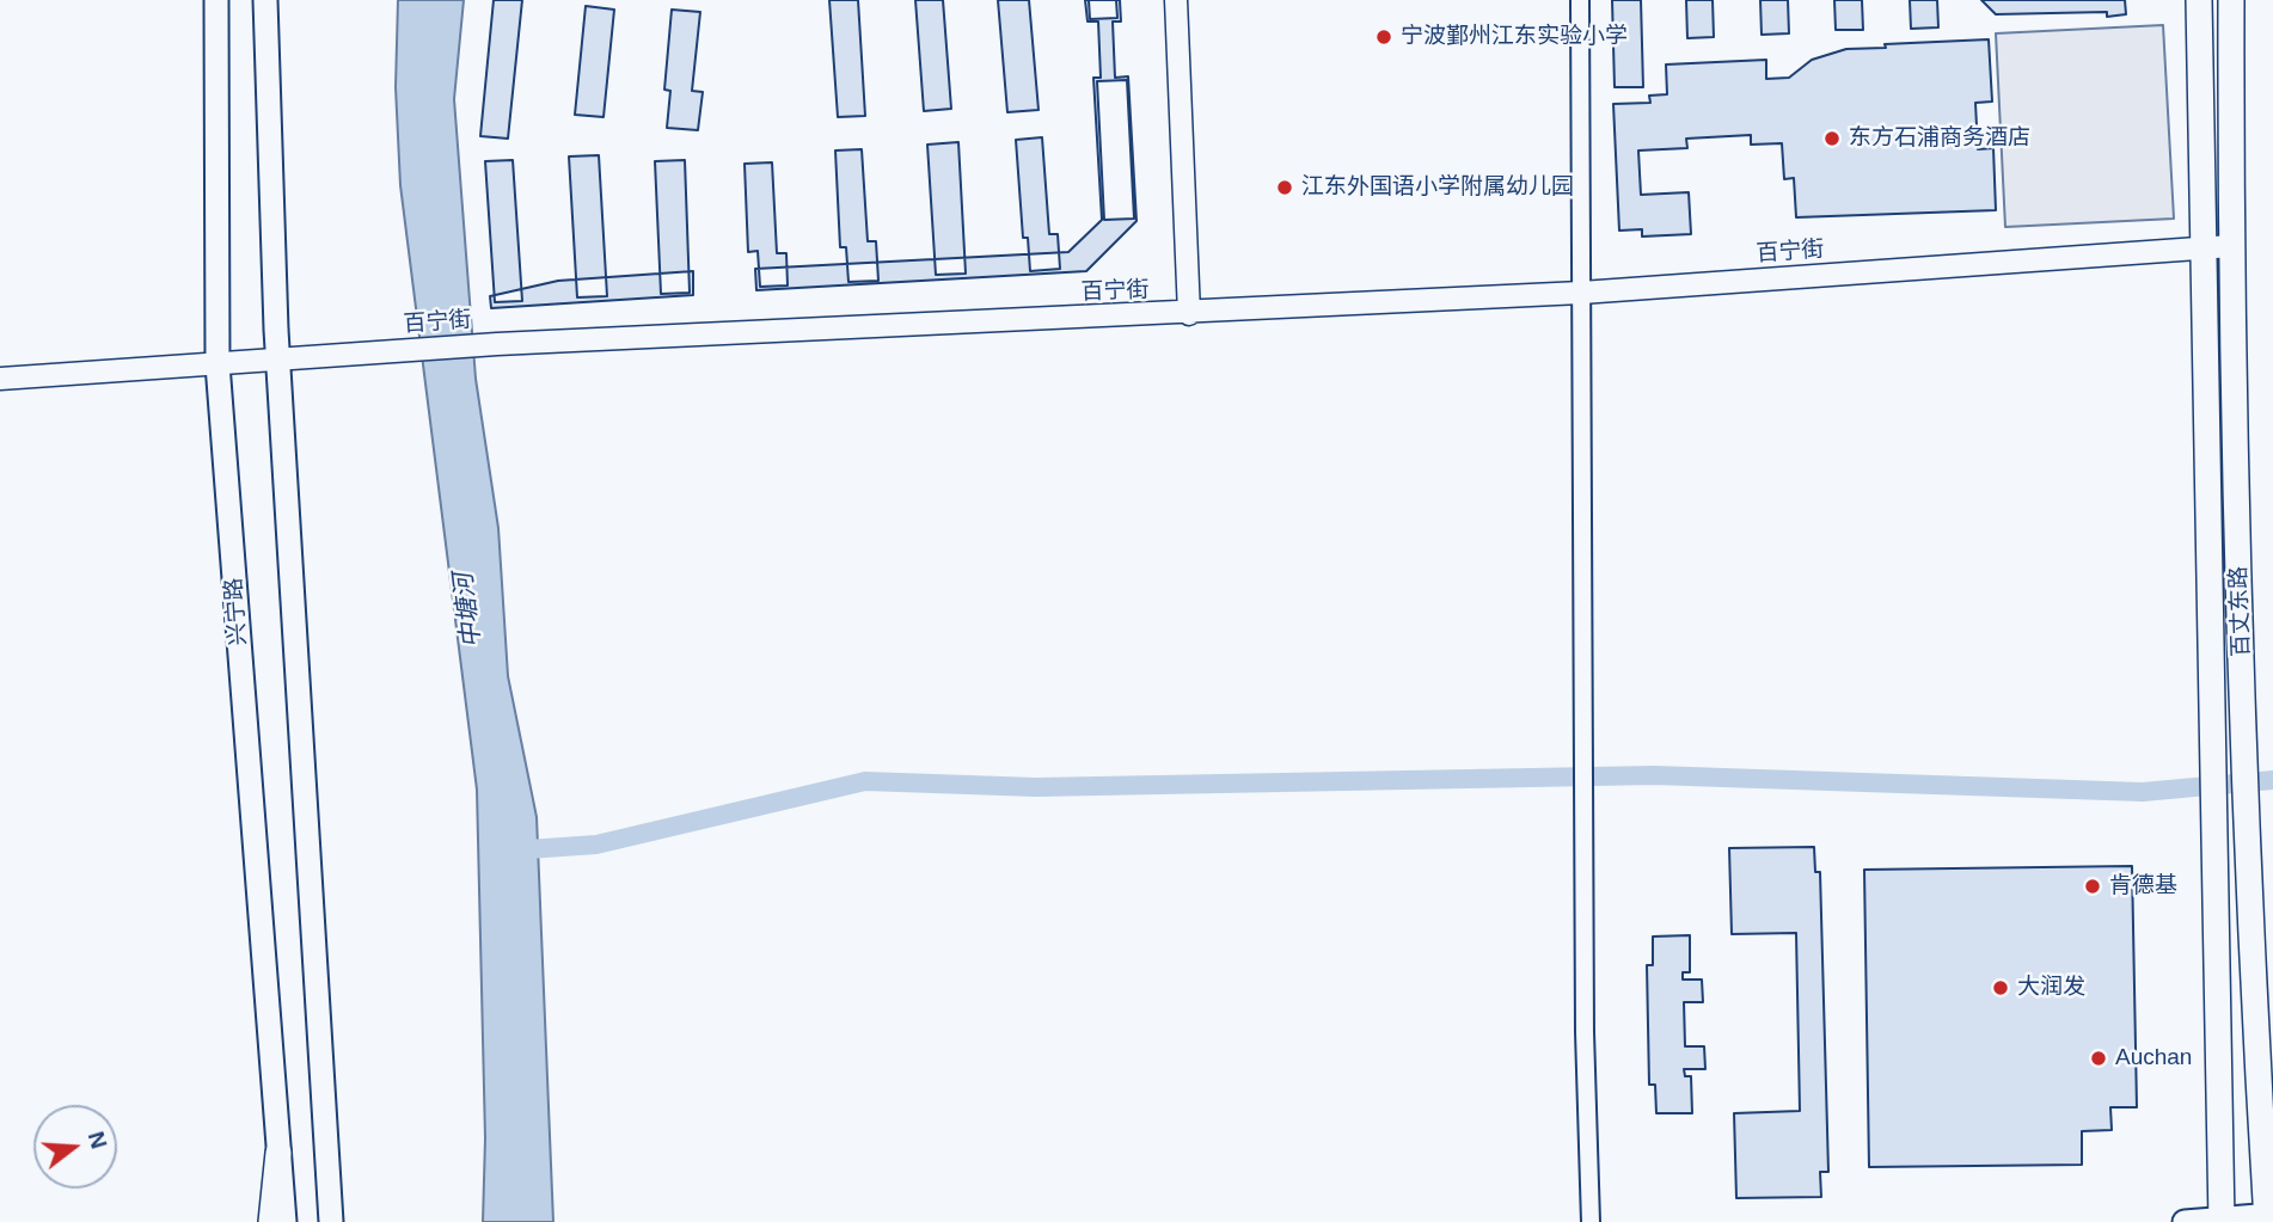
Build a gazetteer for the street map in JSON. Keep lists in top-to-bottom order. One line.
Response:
{"streets":{"main road":["兴宁路","百丈东路"],"street":["百宁街"]},"crossings":[["百宁街","兴宁路"],["百宁街","百丈东路"]],"water":["中塘河"],"places":["宁波鄞州江东实验小学","东方石浦商务酒店","江东外国语小学附属幼儿园","肯德基","大润发","Auchan"],"north":"right"}
